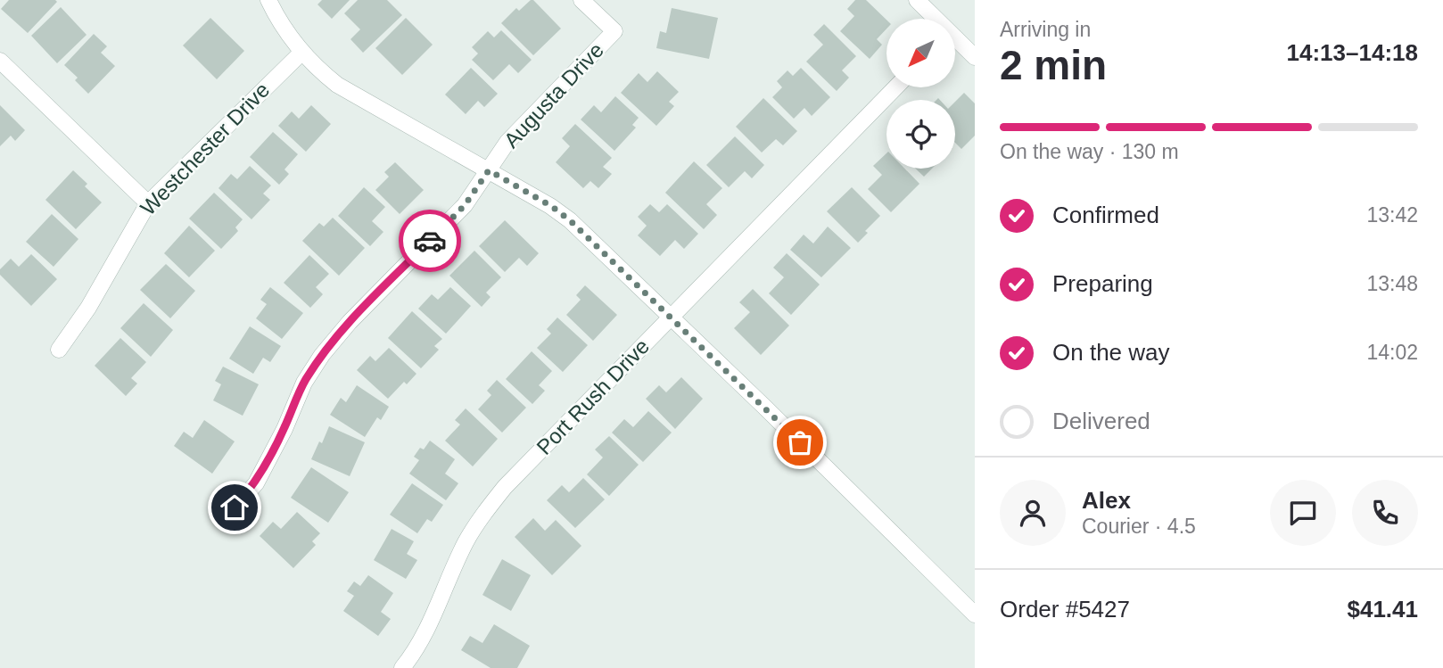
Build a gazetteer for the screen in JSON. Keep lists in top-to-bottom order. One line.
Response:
{"streets":{"street":["Augusta Drive","Westchester Drive","Port Rush Drive"]},"north":"bottom left","page":{"heading":["2 min","Arriving in","14:13–14:18"],"panel":["Alex","Courier · 4.5","Order #5427","$41.41"],"bar":"On the way · 130 m","list":[["Confirmed","13:42"],["Preparing","13:48"],["On the way","14:02"],"Delivered"]}}
